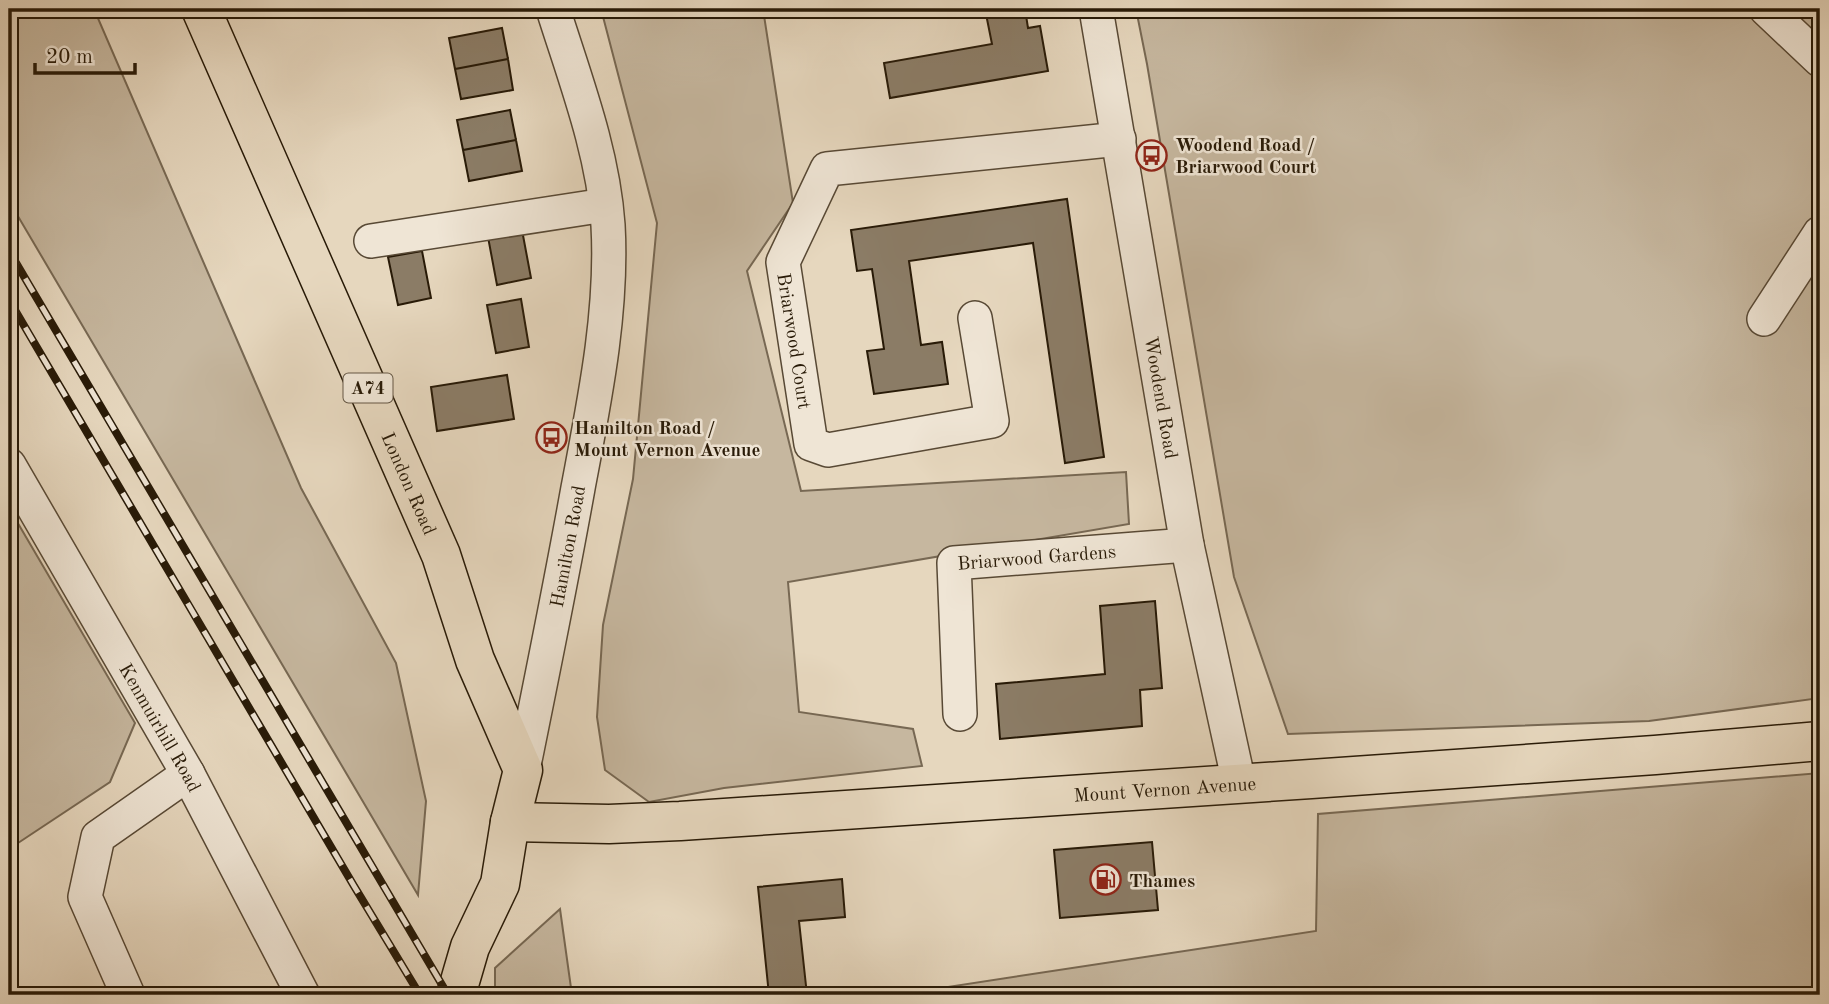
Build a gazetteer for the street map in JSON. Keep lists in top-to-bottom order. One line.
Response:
{"streets":{"main road":["A74","London Road","Hamilton Road","Mount Vernon Avenue"],"street":["Briarwood Court","Woodend Road","Briarwood Gardens","Kenmuirhill Road"]},"crossings":[["Briarwood Court","Woodend Road"],["Woodend Road","Briarwood Gardens"],["Woodend Road","Mount Vernon Avenue"],["London Road","Hamilton Road"],["Hamilton Road","Mount Vernon Avenue"]],"places":{"bus stop":["Woodend Road / Briarwood Court","Hamilton Road / Mount Vernon Avenue"],"fuel station":["Thames"]},"scale_bar":"20 m"}
